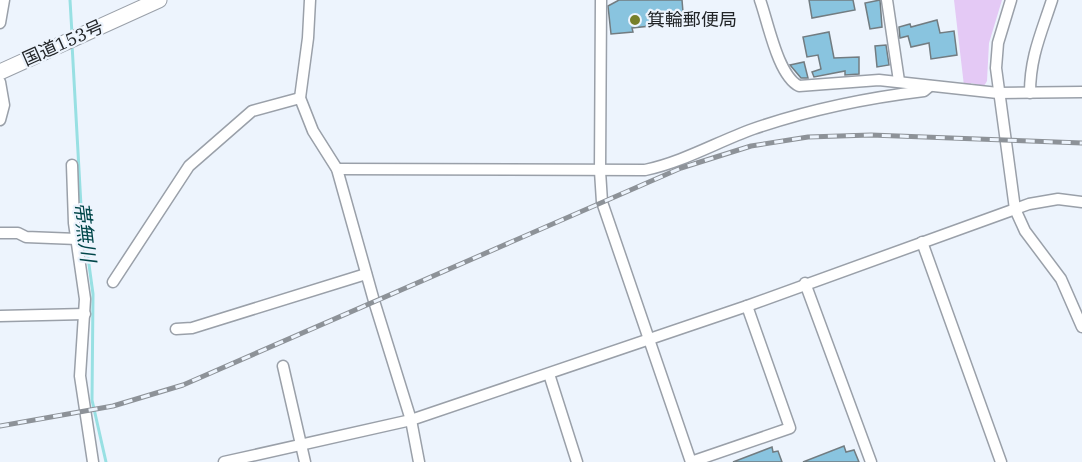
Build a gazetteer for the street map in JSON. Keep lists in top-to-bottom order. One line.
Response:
{"streets":{"highway":["国道153号"]},"water":["帯無川"],"places":["箕輪郵便局"]}
